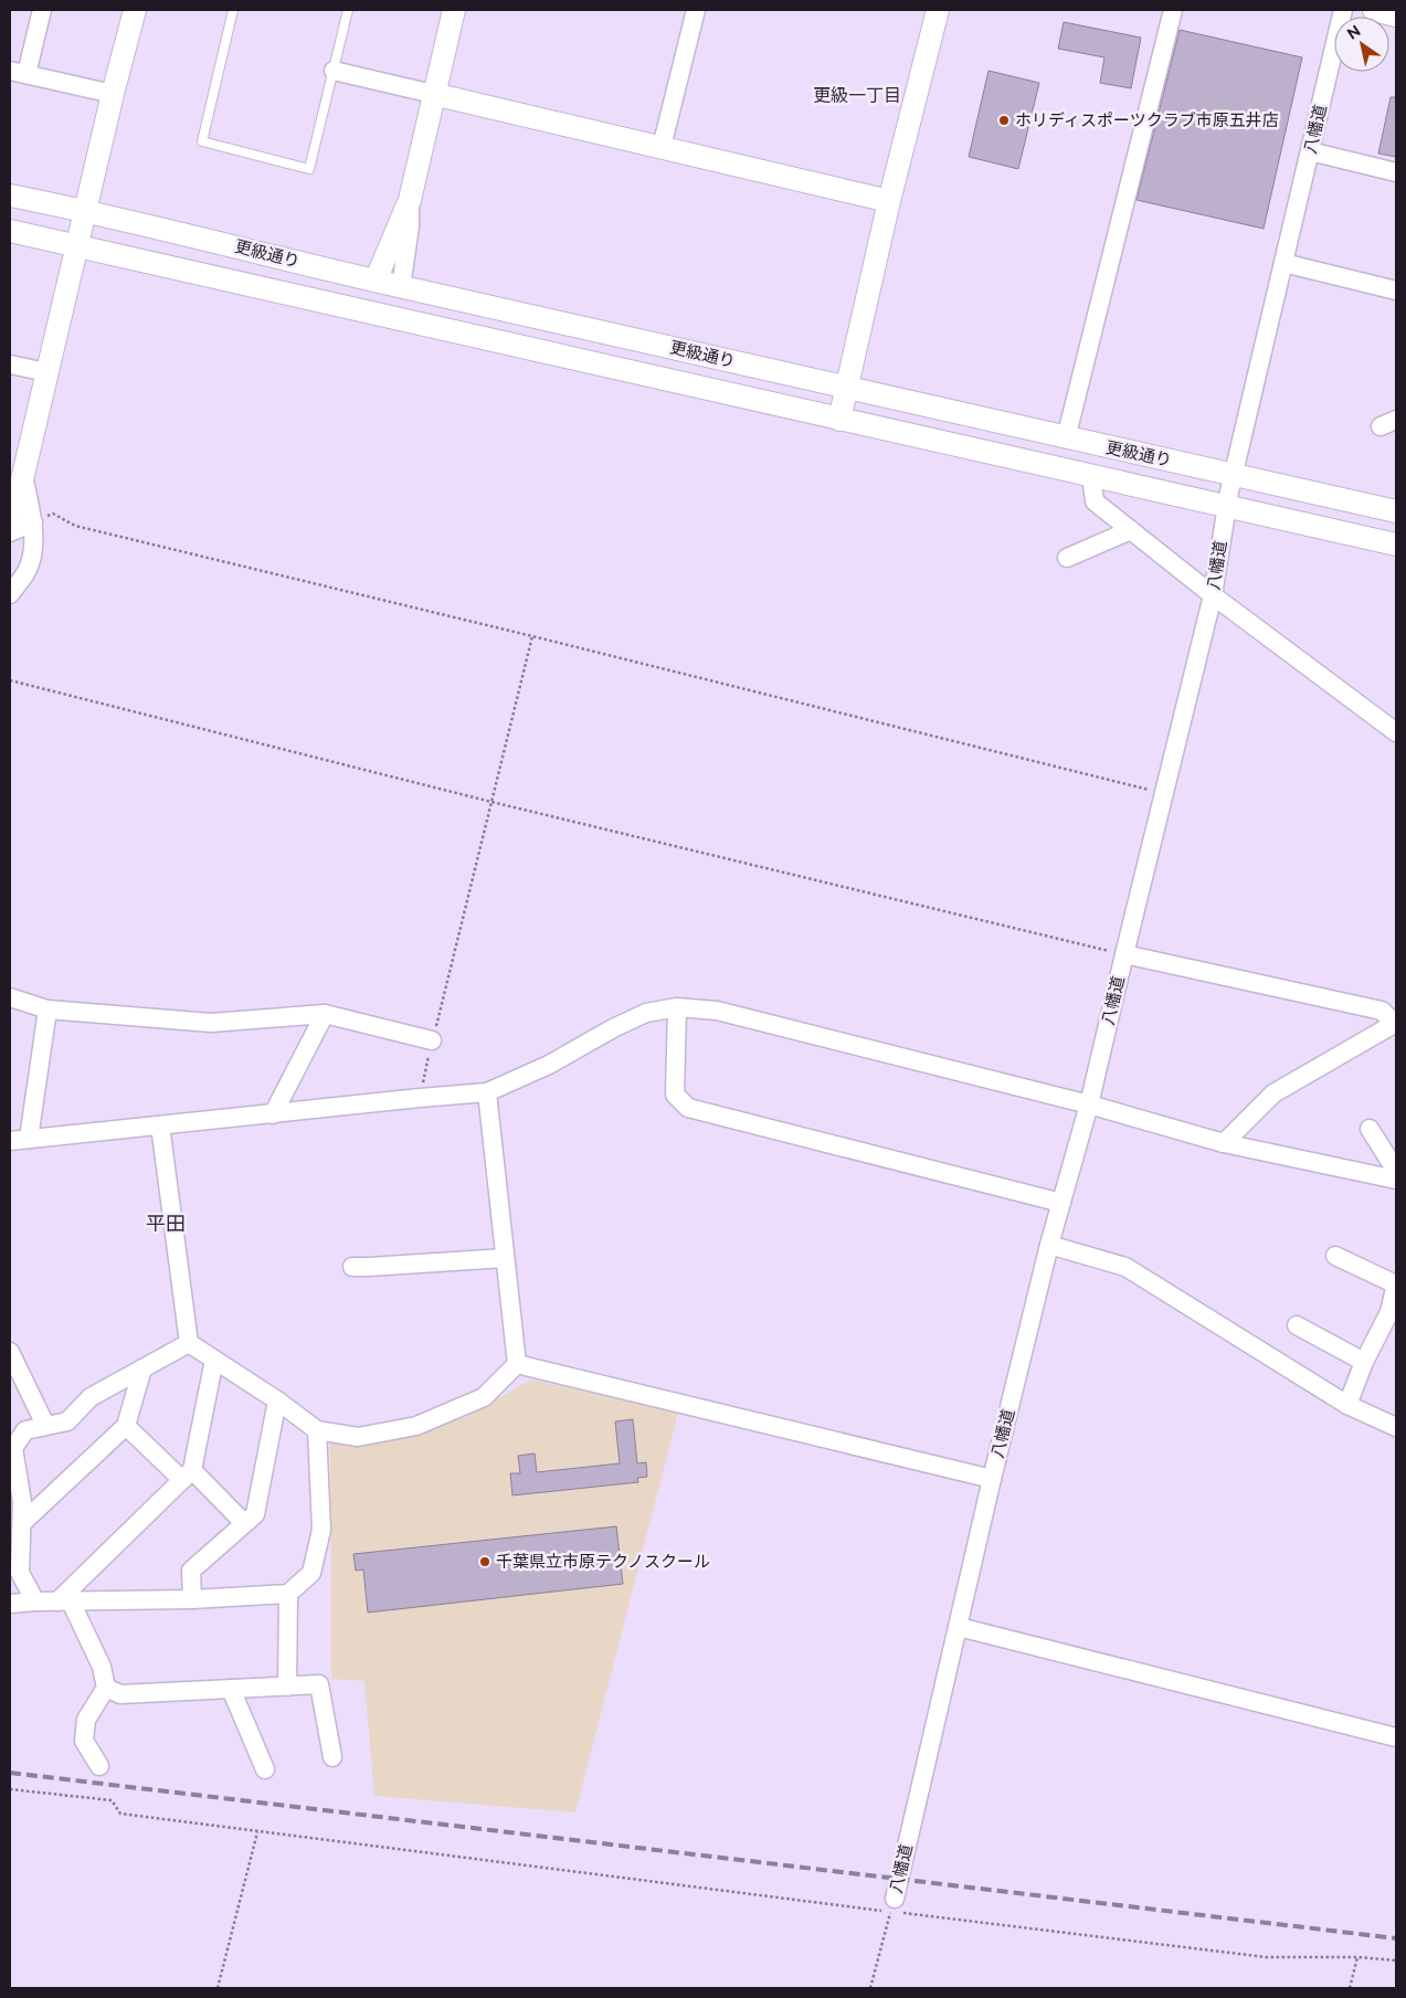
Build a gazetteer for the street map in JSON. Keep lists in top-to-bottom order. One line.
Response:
{"streets":{"street":["八幡道","更級通り"]},"crossings":[["八幡道","更級通り"]],"districts":["更級一丁目","平田"],"places":["ホリディスポーツクラブ市原五井店","千葉県立市原テクノスクール"],"north":"top left"}
